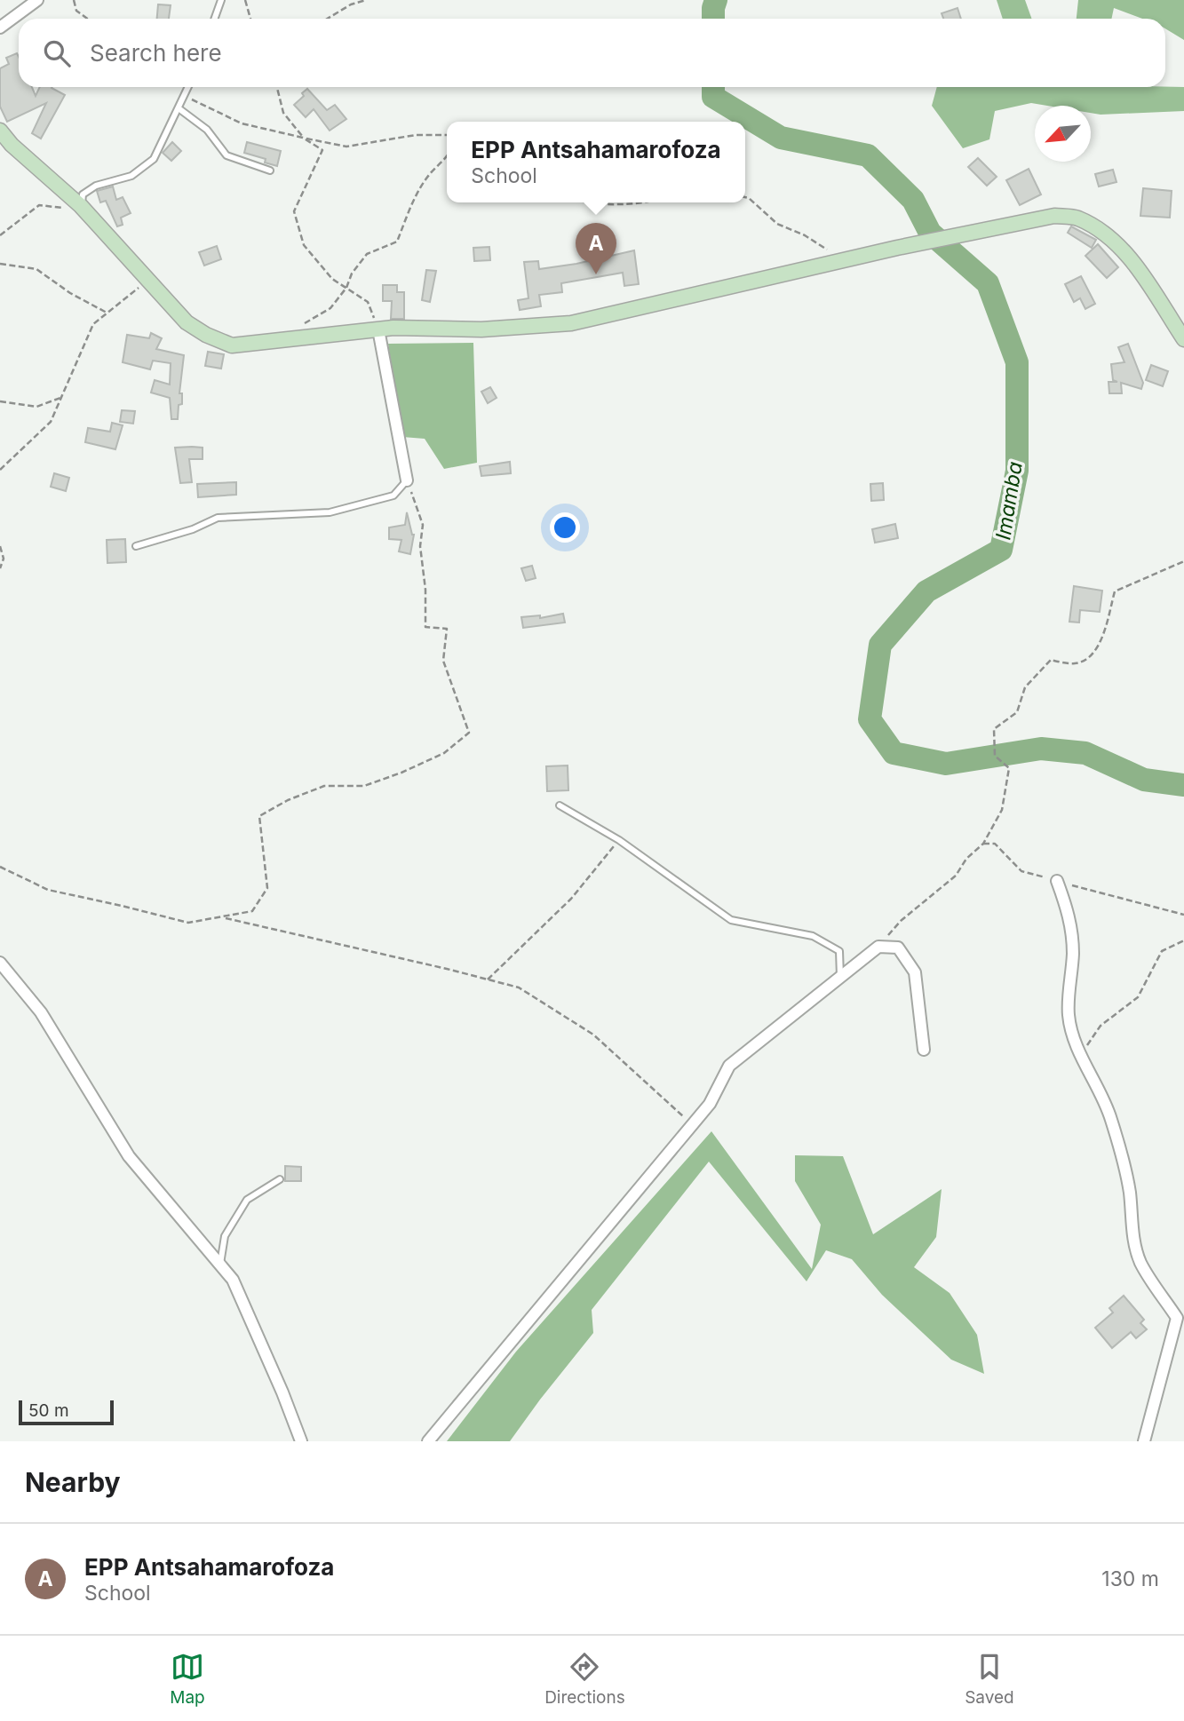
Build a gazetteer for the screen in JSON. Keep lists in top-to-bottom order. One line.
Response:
{"water":["Imamba"],"scale_bar":"50 m","north":"bottom left","page":{"search":"Search here","popup":["EPP Antsahamarofoza","School"],"pins":"A","scale":"50 m","heading":"Nearby","list":[{"mark":"A","name":"EPP Antsahamarofoza","note":"School","value":"130 m"}],"nav":["Map","Directions","Saved"]}}
